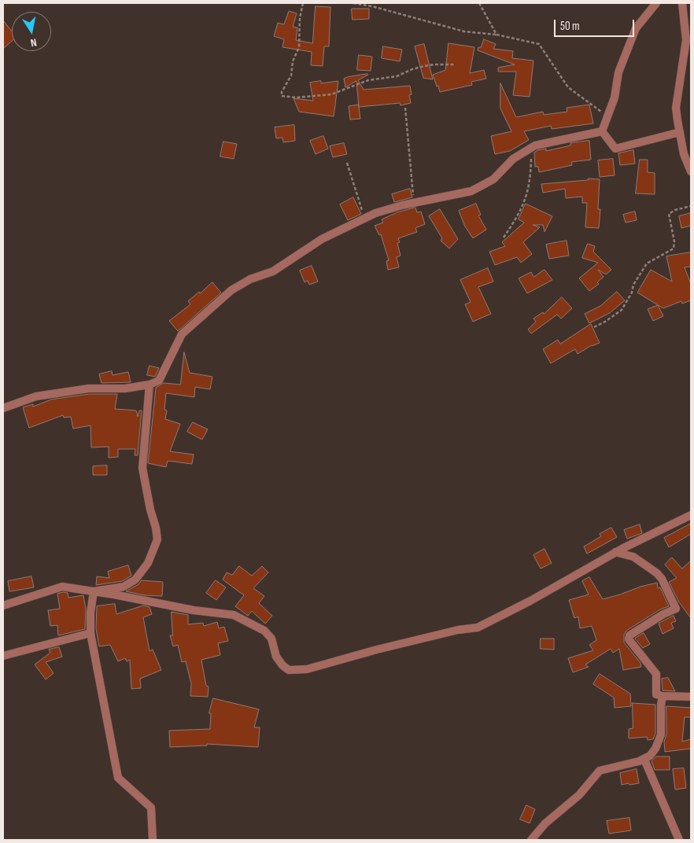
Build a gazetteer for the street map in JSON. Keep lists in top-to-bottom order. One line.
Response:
{"scale_bar":"50 m","north":"bottom"}
